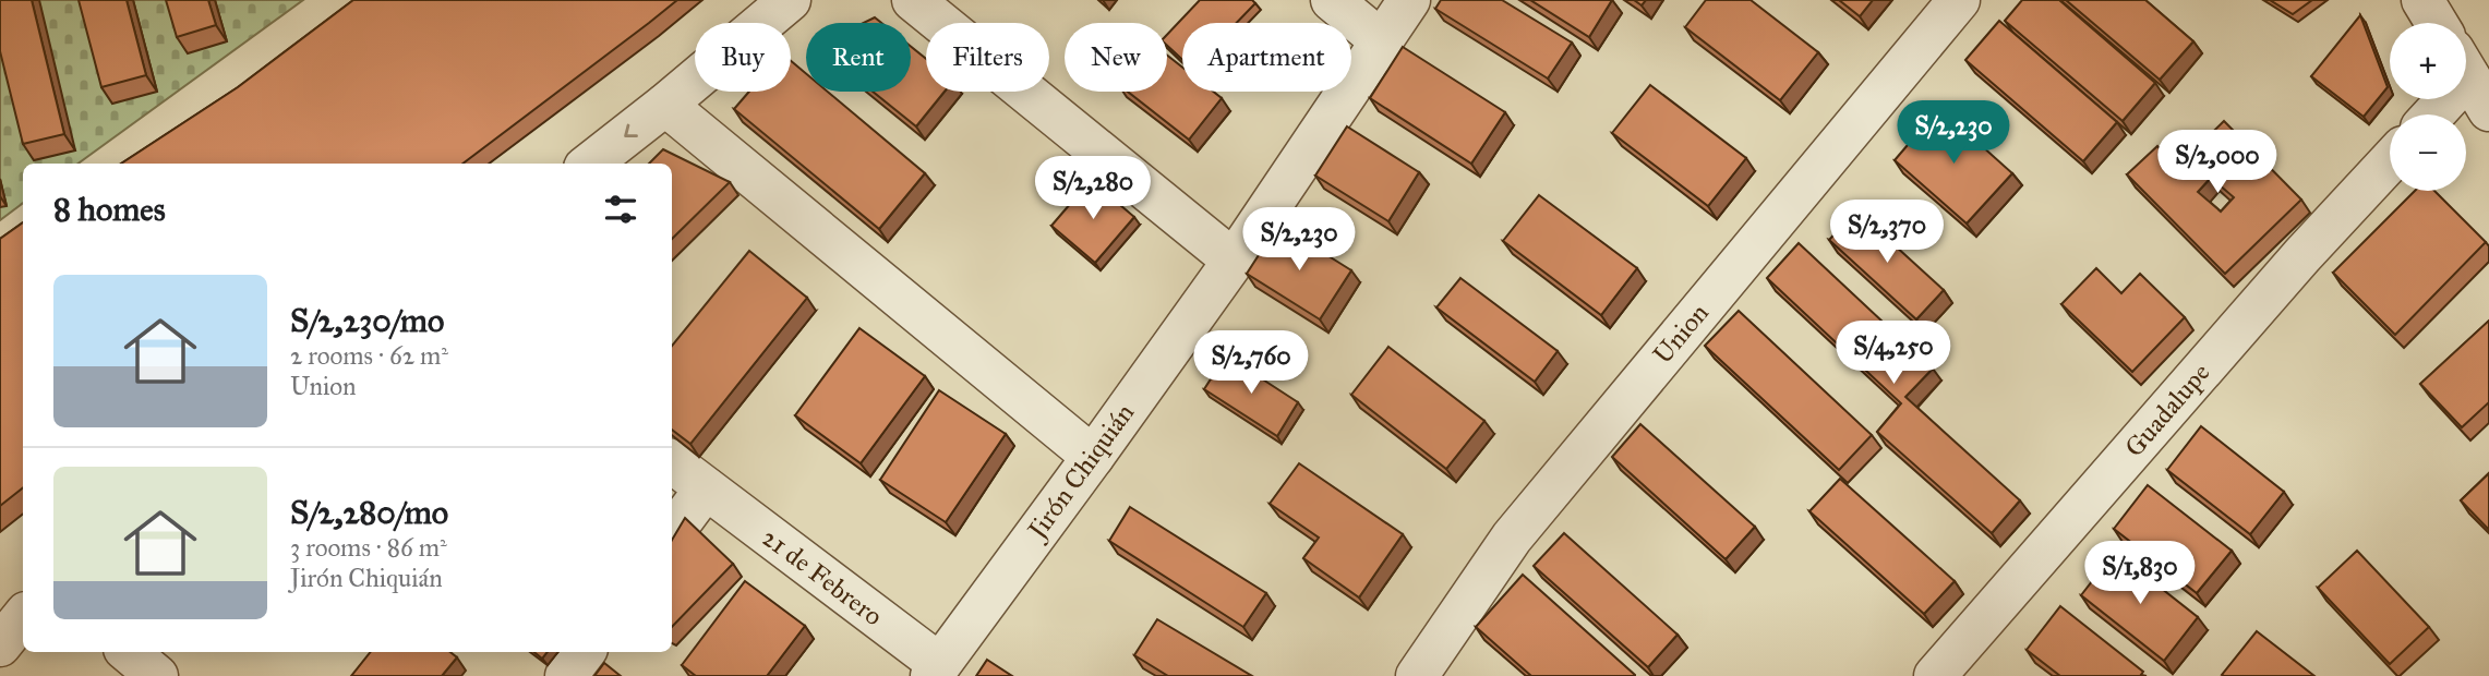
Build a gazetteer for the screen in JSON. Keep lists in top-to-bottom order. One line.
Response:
{"streets":{"street":["Union","Guadalupe","Jirón Chiquián","21 de Febrero"]},"crossings":[["Jirón Chiquián","21 de Febrero"]],"page":{"map_buttons":["+","−"],"chip":["Buy","Rent","Filters","New","Apartment"],"price":["S/2,230","S/2,000","S/2,280","S/2,370","S/2,230","S/4,250","S/2,760","S/1,830"],"heading":"8 homes","list":[{"name":"S/2,230/mo","note":"2 rooms · 62 m² · Union"},{"name":"S/2,280/mo","note":"3 rooms · 86 m² · Jirón Chiquián"}]}}
